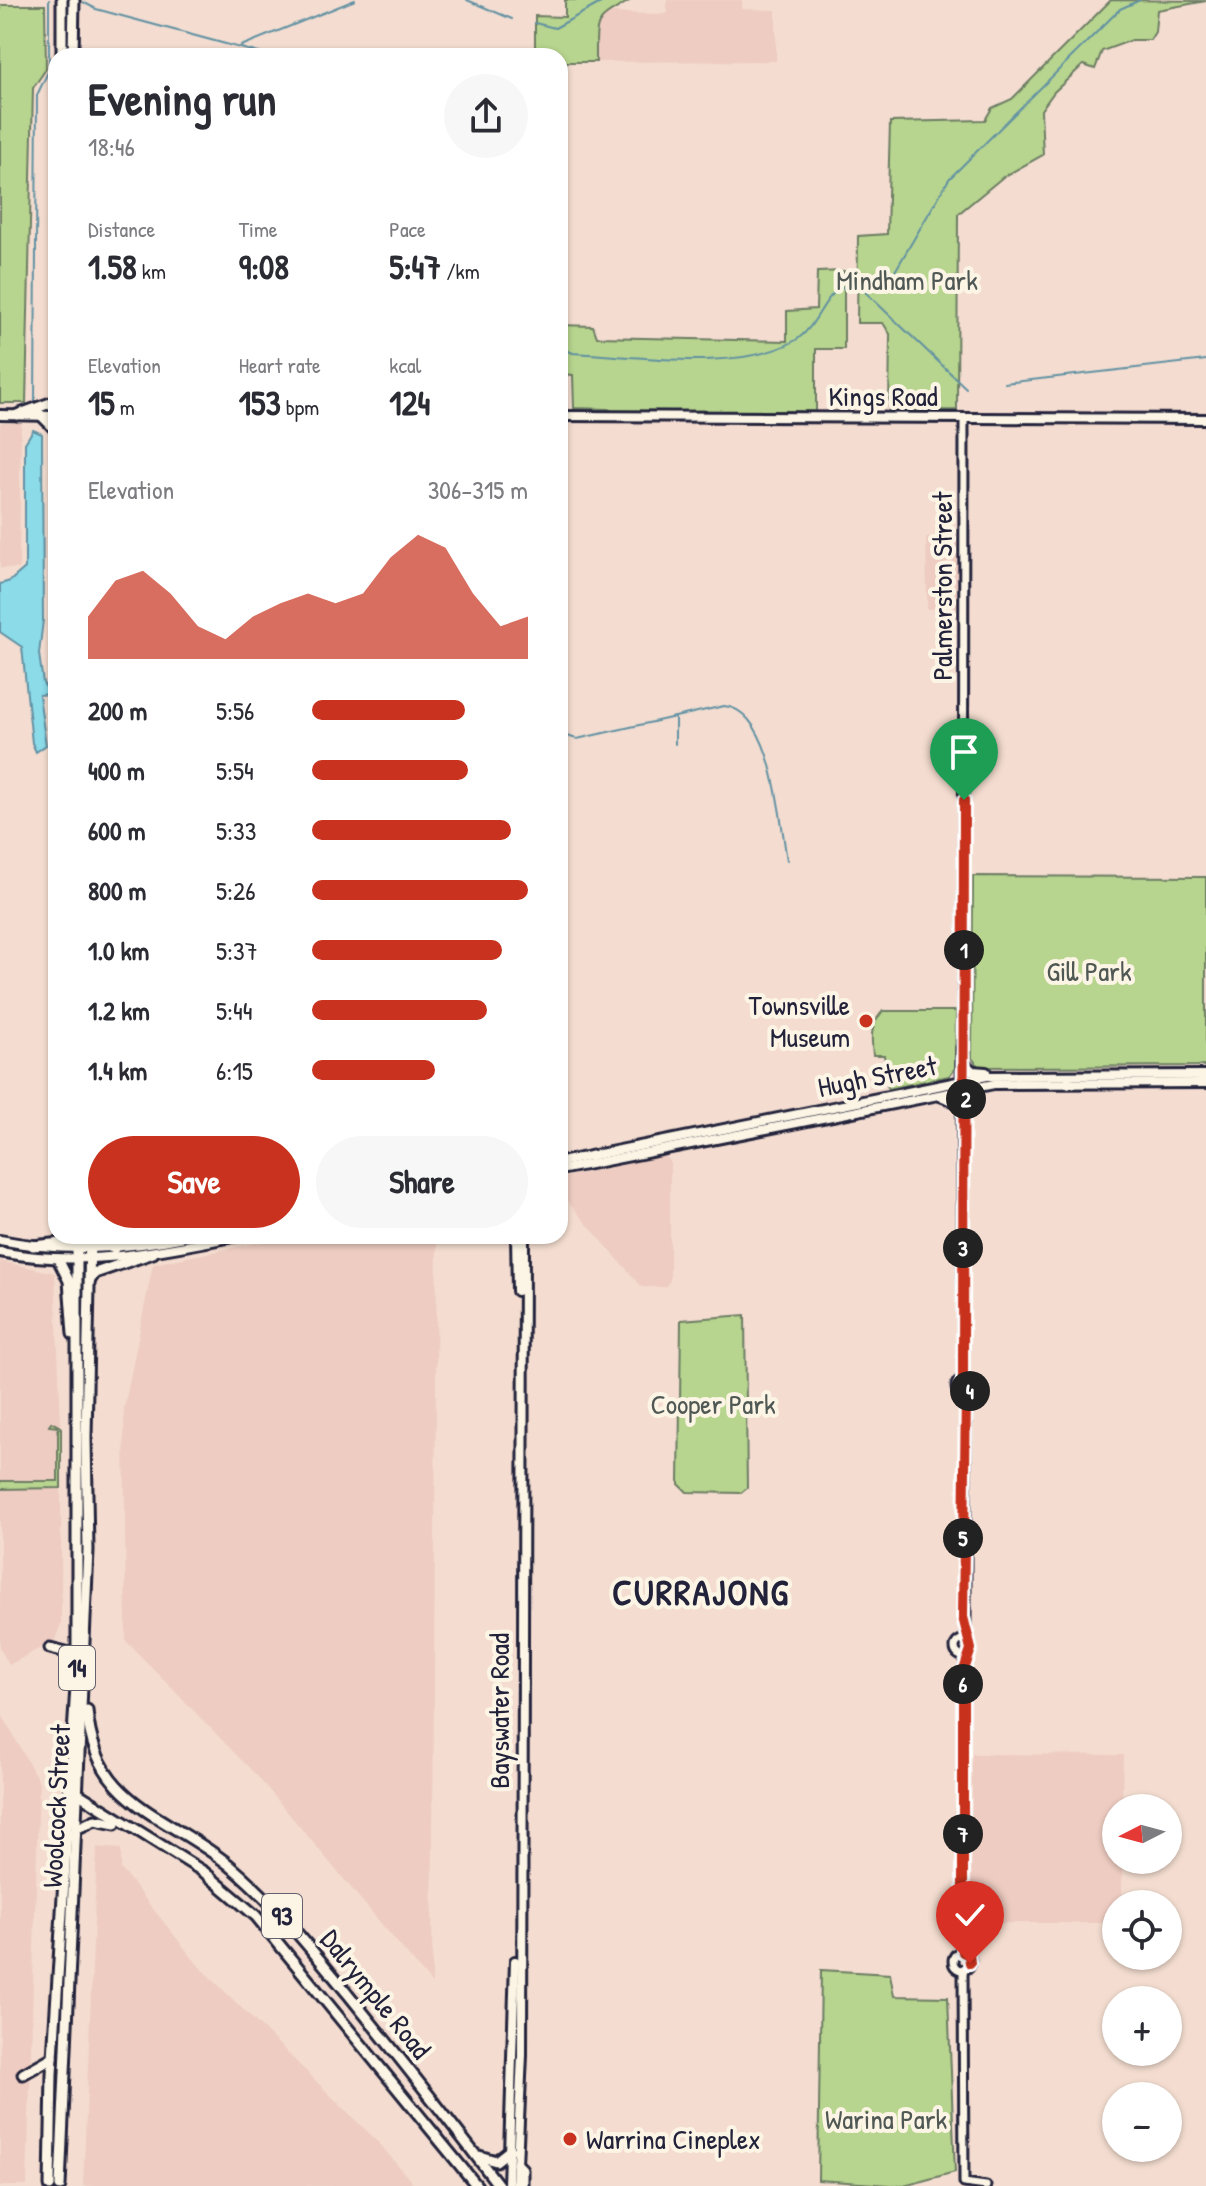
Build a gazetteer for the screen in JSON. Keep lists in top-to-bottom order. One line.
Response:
{"streets":{"main road":["Kings Road","Hugh Street","14","Bayswater Road","Woolcock Street","93","Dalrymple Road"],"street":["Palmerston Street"]},"crossings":[["Kings Road","Palmerston Street"],["Palmerston Street","Hugh Street"],["Woolcock Street","Dalrymple Road"]],"districts":["CURRAJONG"],"parks":["Mindham Park","Gill Park","Cooper Park","Warina Park"],"places":["Townsville Museum","Warrina Cineplex"],"north":"left","page":{"heading":["Evening run","18:46"],"stats":[["Distance","1.58 km"],["Time","9:08"],["Pace","5:47 /km"],["Elevation","15 m"],["Heart rate","153 bpm"],["kcal","124"]],"chart":["Elevation","306–315 m"],"list":[{"name":"200 m","note":"5:56"},{"name":"400 m","note":"5:54"},{"name":"600 m","note":"5:33"},{"name":"800 m","note":"5:26"},{"name":"1.0 km","note":"5:37"},{"name":"1.2 km","note":"5:44"},{"name":"1.4 km","note":"6:15"}],"pins":["1","2","3","4","5","6","7"],"buttons":["Save","Share"],"map_buttons":["+","−"]}}
